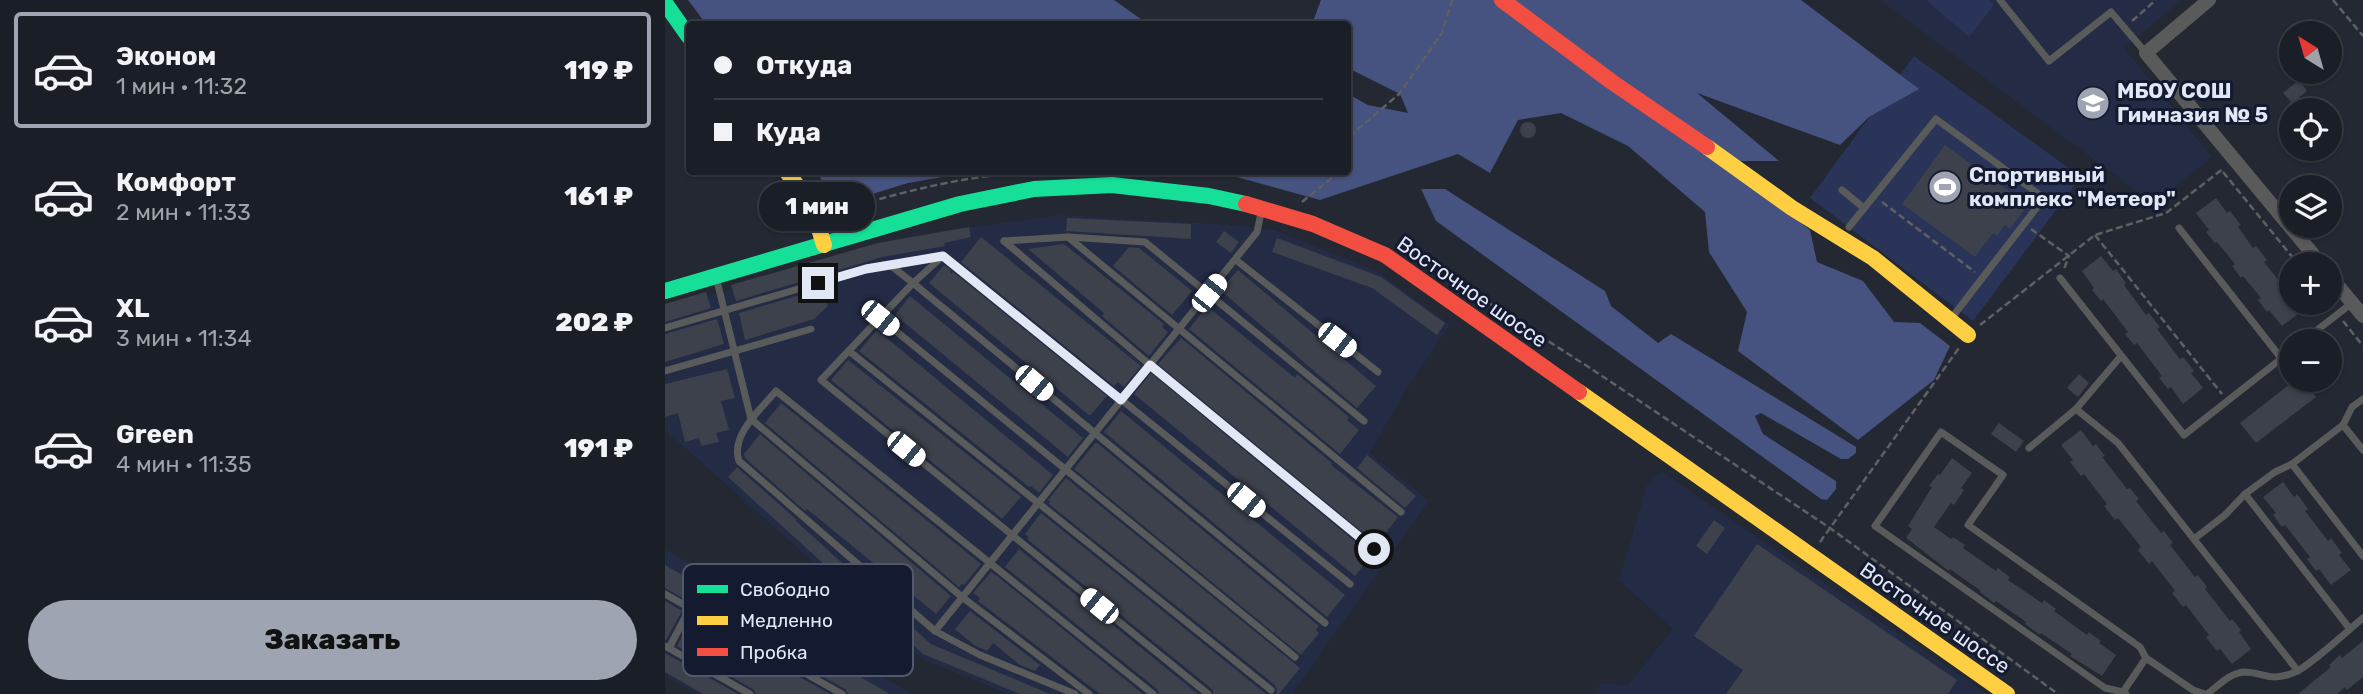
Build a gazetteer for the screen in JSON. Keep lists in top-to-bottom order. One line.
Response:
{"streets":{"main road":["Восточное шоссе"]},"places":{"school or university":["МБОУ СОШ Гимназия № 5"],"sports":["Спортивный комплекс \"Метеор\""]},"legend":["Свободно","Медленно","Пробка"],"north":"top left","page":{"list":[{"name":"Эконом","note":"1 мин · 11:32","value":"119 ₽"},{"name":"Комфорт","note":"2 мин · 11:33","value":"161 ₽"},{"name":"XL","note":"3 мин · 11:34","value":"202 ₽"},{"name":"Green","note":"4 мин · 11:35","value":"191 ₽"}],"map_buttons":["+","−"],"banner":["Откуда","Куда"],"bubble":"1 мин","buttons":"Заказать"}}
